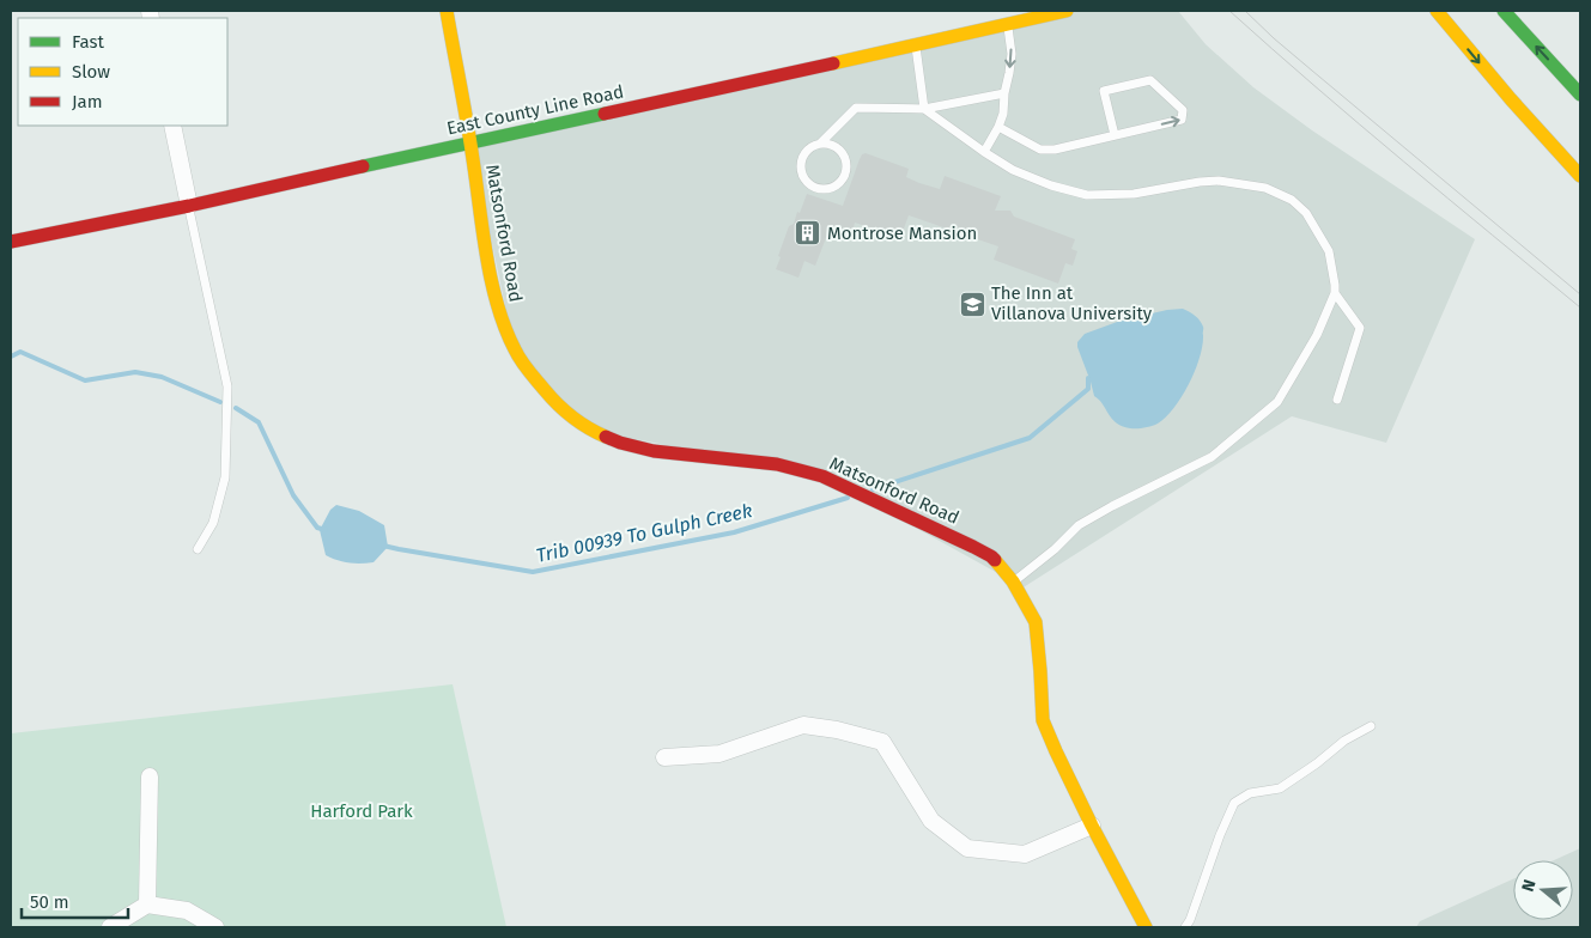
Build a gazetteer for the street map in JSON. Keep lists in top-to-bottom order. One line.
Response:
{"streets":{"main road":["East County Line Road","Matsonford Road"]},"crossings":[["East County Line Road","Matsonford Road"]],"water":["Trib 00939 To Gulph Creek"],"parks":["Harford Park"],"places":{"building":["Montrose Mansion"],"school or university":["The Inn at Villanova University"]},"legend":["Fast","Slow","Jam"],"scale_bar":"50 m","north":"left"}
